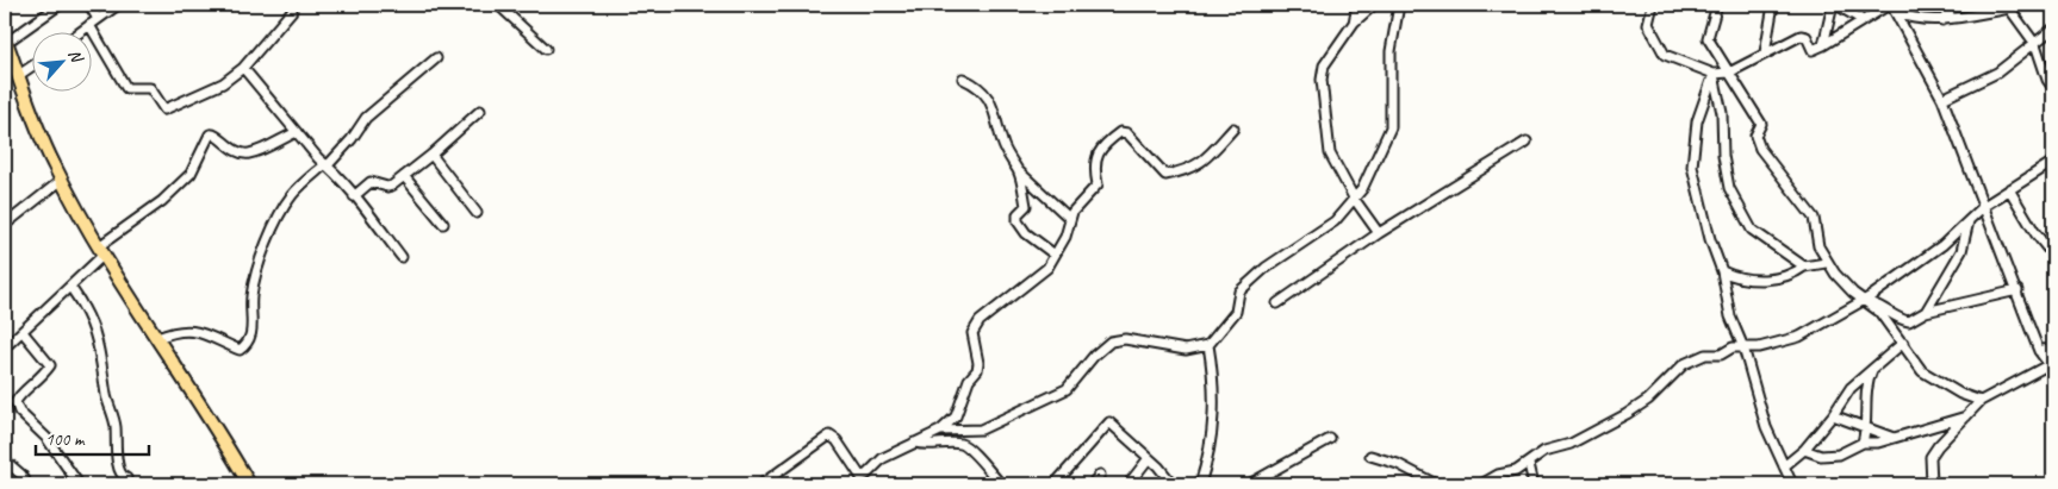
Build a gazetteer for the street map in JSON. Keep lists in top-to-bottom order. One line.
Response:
{"scale_bar":"100 m","north":"top right"}
